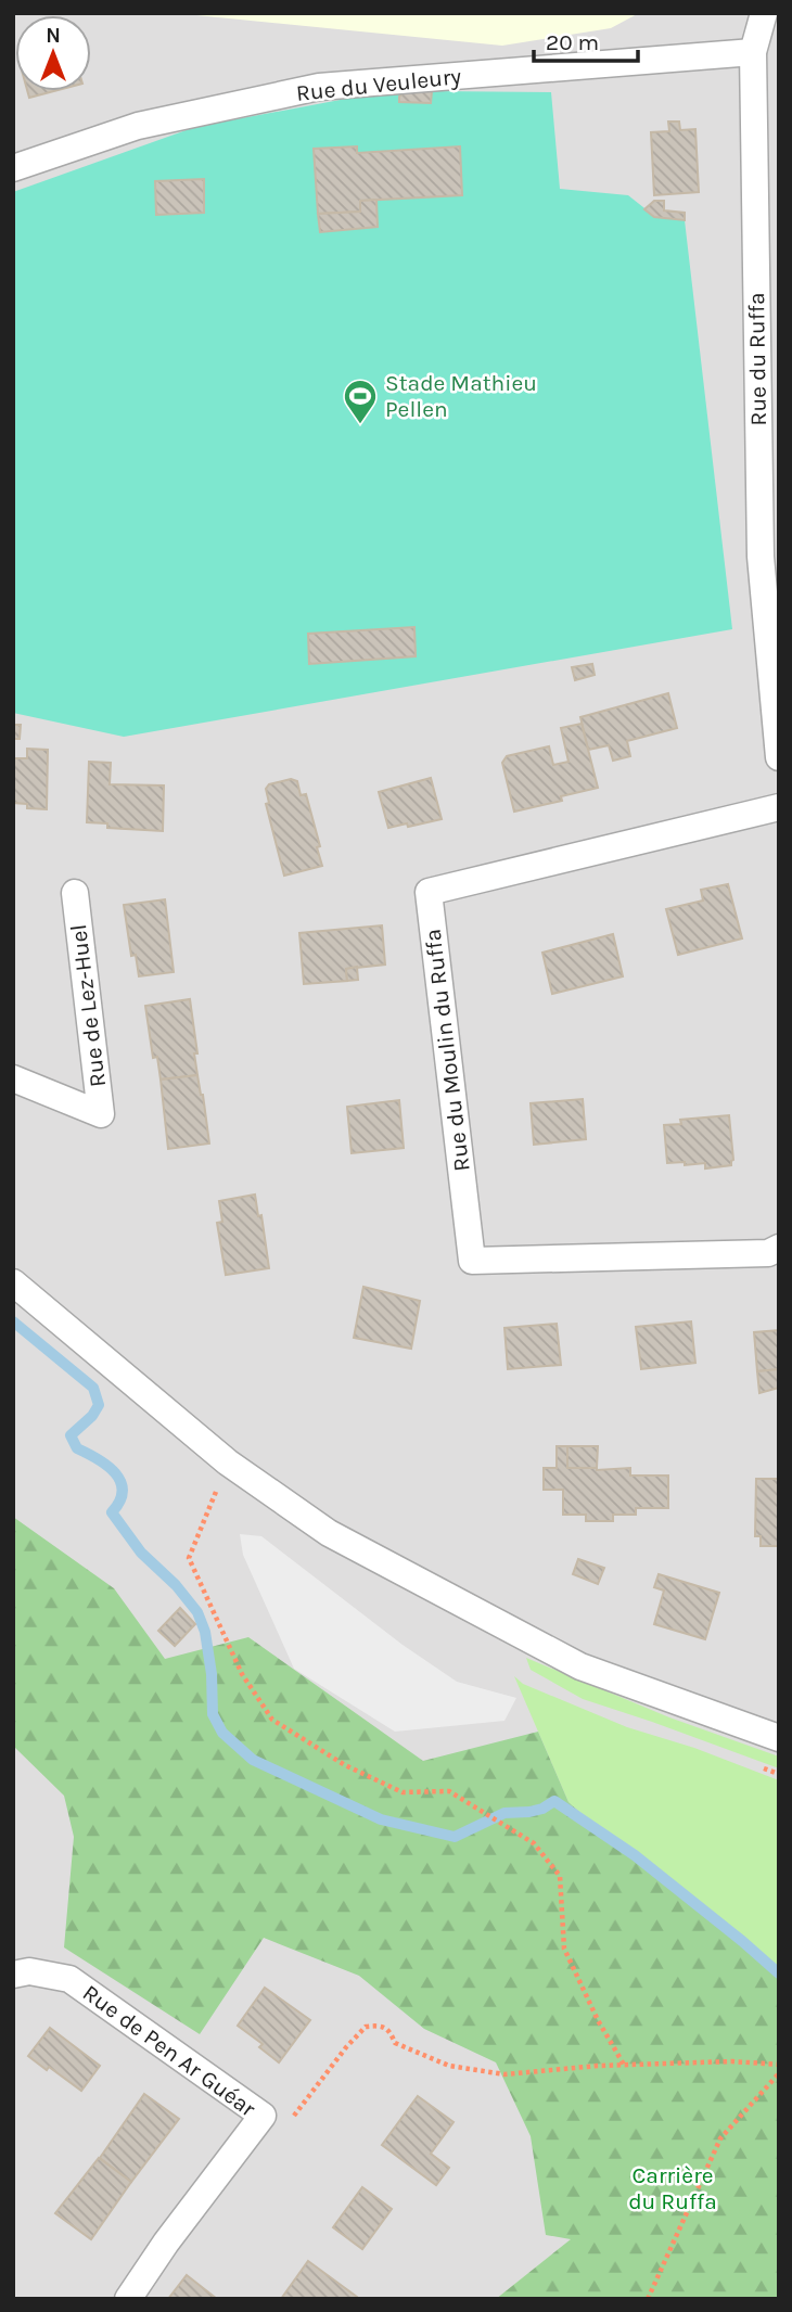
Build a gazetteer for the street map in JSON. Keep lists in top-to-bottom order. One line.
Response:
{"streets":{"street":["Rue du Veuleury","Rue du Ruffa","Rue de Lez-Huel","Rue du Moulin du Ruffa","Rue de Pen Ar Guéar"]},"crossings":[["Rue du Veuleury","Rue du Ruffa"]],"parks":["Carrière du Ruffa"],"places":{"sports":["Stade Mathieu Pellen"]},"scale_bar":"20 m","north":"top"}
